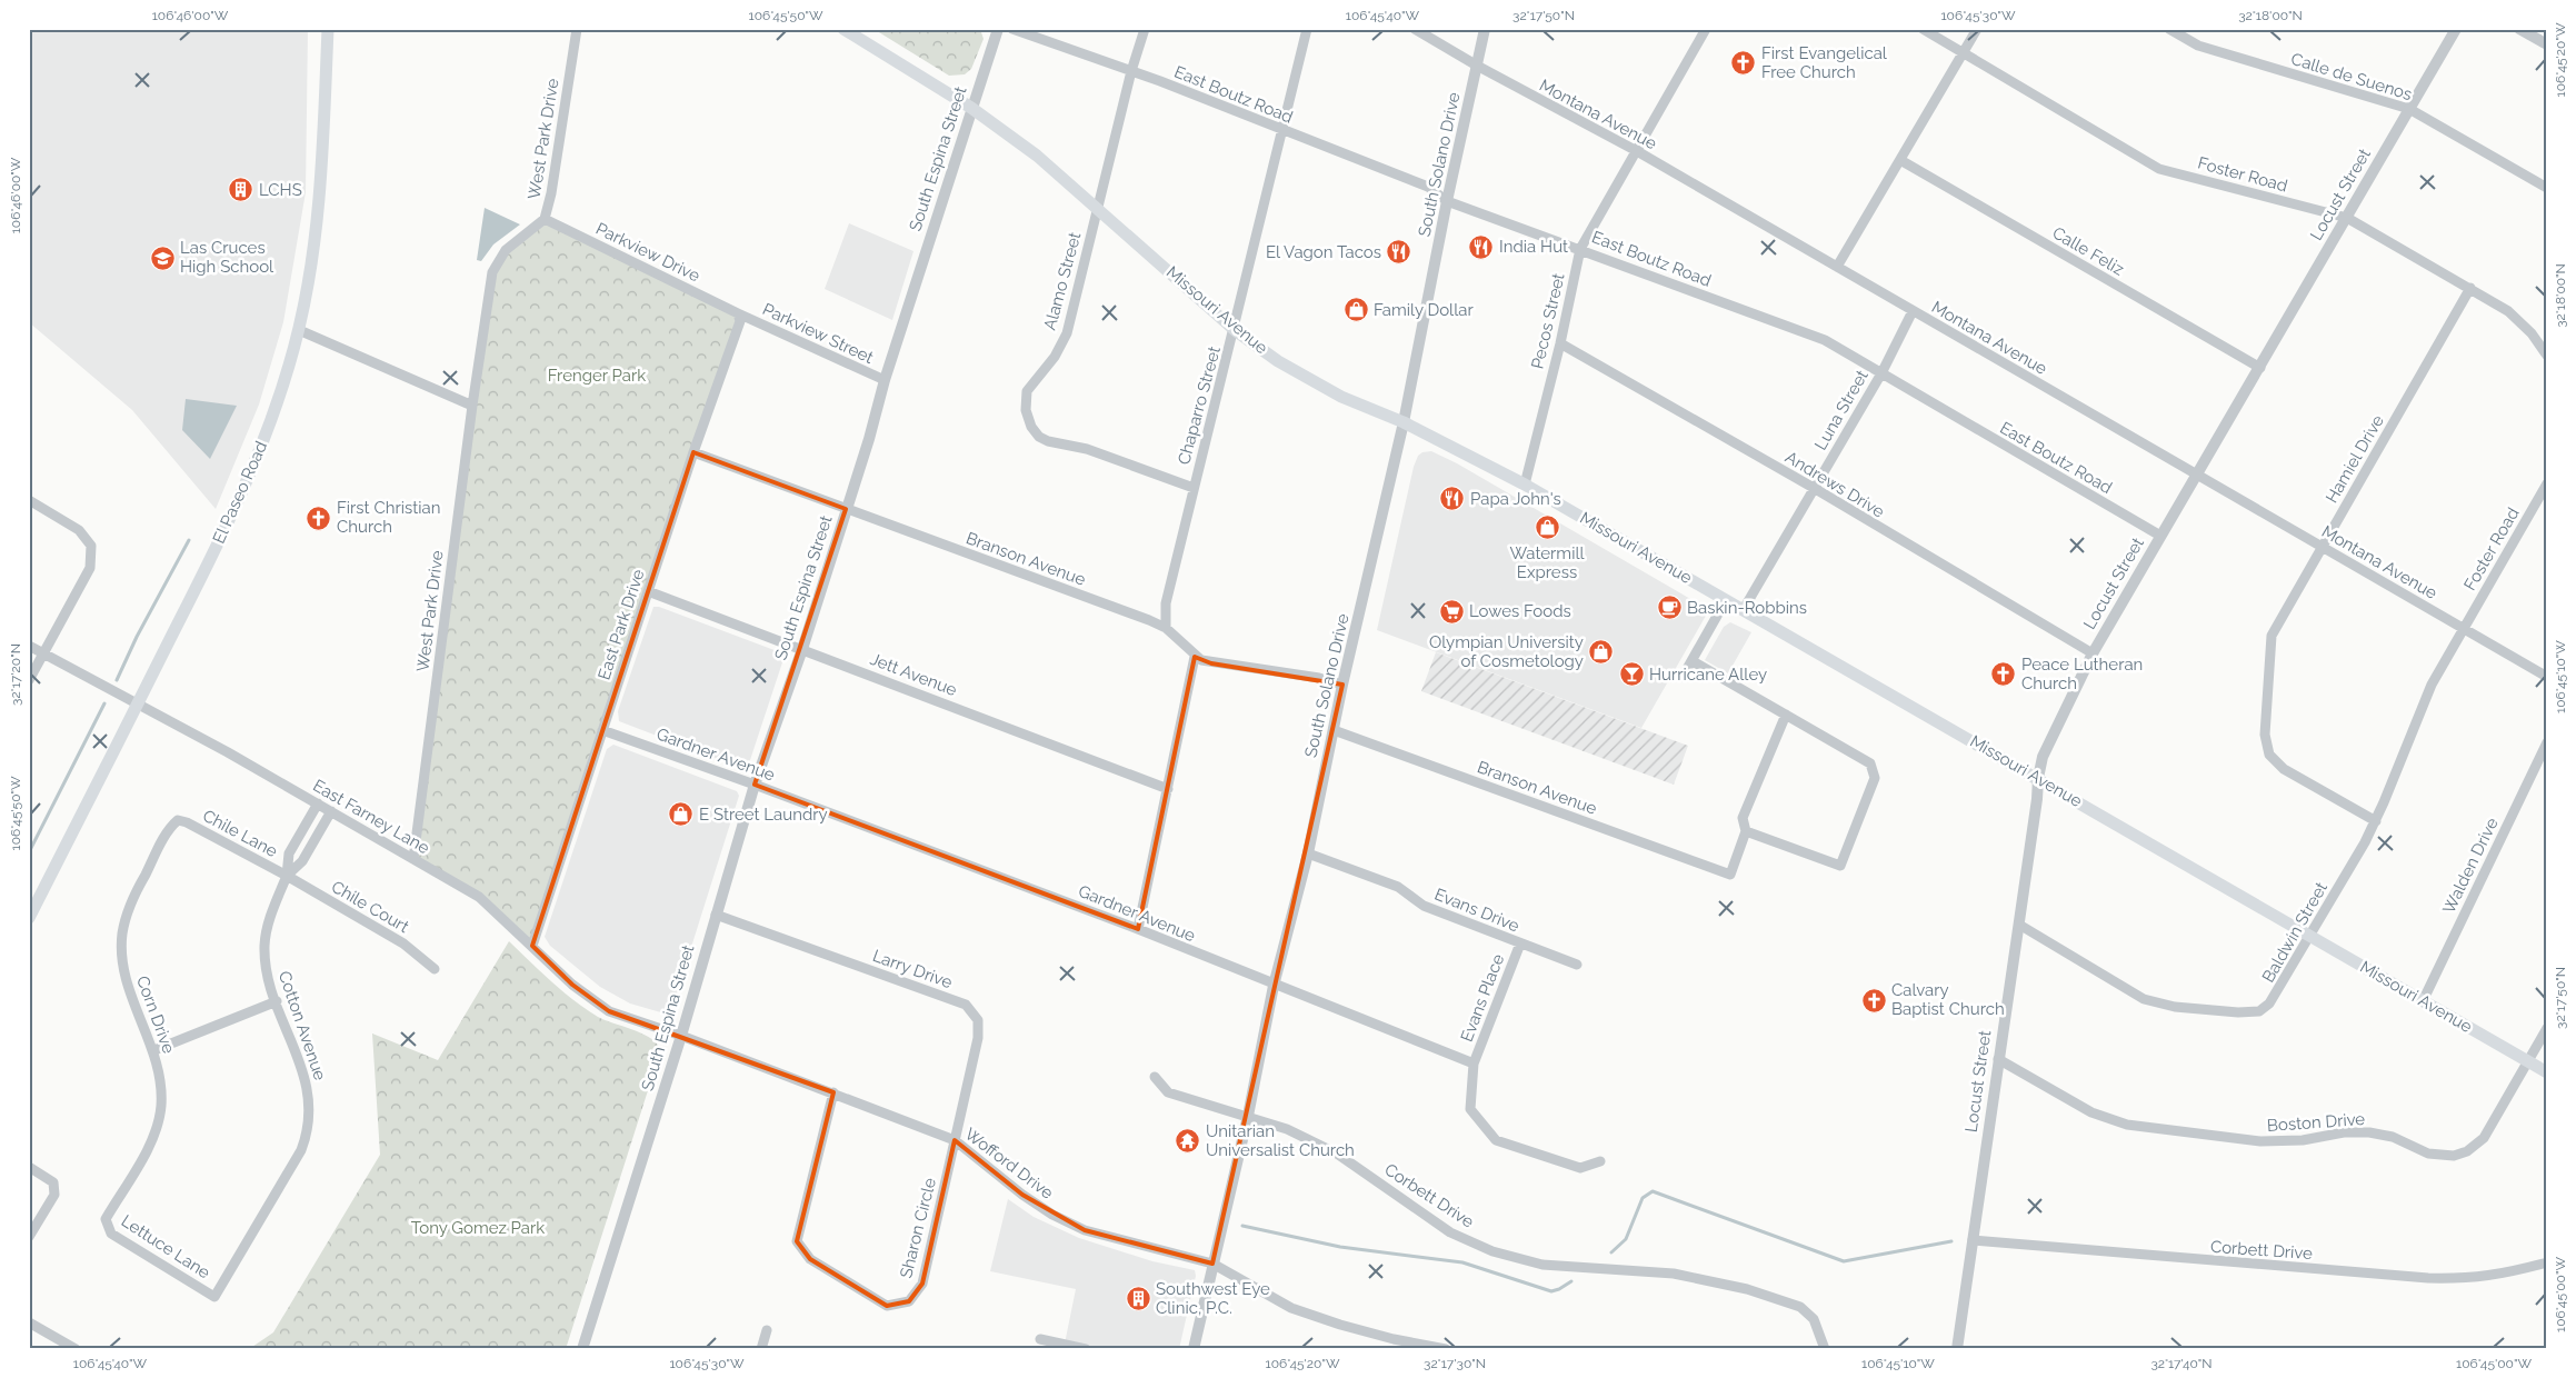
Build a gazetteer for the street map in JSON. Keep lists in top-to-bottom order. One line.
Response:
{"streets":{"main road":["Missouri Avenue","El Paseo Road"],"street":["Calle de Suenos","East Boutz Road","Montana Avenue","West Park Drive","South Espina Street","South Solano Drive","Foster Road","Locust Street","Calle Feliz","Parkview Drive","Alamo Street","Pecos Street","Parkview Street","Chaparro Street","Luna Street","Hamiel Drive","Andrews Drive","Branson Avenue","East Park Drive","Jett Avenue","Gardner Avenue","East Farney Lane","Chile Lane","Walden Drive","Chile Court","Evans Drive","Baldwin Street","Larry Drive","Evans Place","Corn Drive","Cotton Avenue","Boston Drive","Wofford Drive","Corbett Drive","Sharon Circle","Lettuce Lane"]},"crossings":[["Calle de Suenos","Locust Street"],["East Boutz Road","South Solano Drive"],["East Boutz Road","Locust Street"],["East Boutz Road","Alamo Street"],["East Boutz Road","Pecos Street"],["East Boutz Road","Chaparro Street"],["East Boutz Road","Luna Street"],["Montana Avenue","South Solano Drive"],["Montana Avenue","Foster Road"],["Montana Avenue","Locust Street"],["Montana Avenue","Pecos Street"],["Montana Avenue","Luna Street"],["Montana Avenue","Hamiel Drive"],["Montana Avenue","Baldwin Street"],["West Park Drive","Parkview Drive"],["West Park Drive","East Farney Lane"],["South Espina Street","Missouri Avenue"],["South Espina Street","Parkview Street"],["South Espina Street","Branson Avenue"],["South Espina Street","Jett Avenue"],["South Espina Street","Gardner Avenue"],["South Espina Street","East Farney Lane"],["South Espina Street","Larry Drive"],["South Espina Street","Wofford Drive"],["South Solano Drive","Missouri Avenue"],["South Solano Drive","Branson Avenue"],["South Solano Drive","Gardner Avenue"],["South Solano Drive","Evans Drive"],["South Solano Drive","Wofford Drive"],["South Solano Drive","Corbett Drive"],["Foster Road","Locust Street"],["Foster Road","Hamiel Drive"],["Foster Road","Baldwin Street"],["Locust Street","Calle Feliz"],["Locust Street","Missouri Avenue"],["Locust Street","Andrews Drive"],["Locust Street","Baldwin Street"],["Locust Street","Boston Drive"],["Locust Street","Corbett Drive"],["Parkview Drive","Parkview Street"],["Parkview Drive","East Park Drive"],["Alamo Street","Missouri Avenue"],["Alamo Street","Chaparro Street"],["Missouri Avenue","Pecos Street"],["Missouri Avenue","Chaparro Street"],["Missouri Avenue","Luna Street"],["Missouri Avenue","Walden Drive"],["Missouri Avenue","Baldwin Street"],["Missouri Avenue","Boston Drive"],["Pecos Street","Andrews Drive"],["Parkview Street","East Park Drive"],["Chaparro Street","Branson Avenue"],["Luna Street","Andrews Drive"],["Hamiel Drive","Baldwin Street"],["El Paseo Road","East Farney Lane"],["Branson Avenue","East Park Drive"],["East Park Drive","Jett Avenue"],["East Park Drive","Gardner Avenue"],["East Park Drive","East Farney Lane"],["Gardner Avenue","Evans Place"],["East Farney Lane","Cotton Avenue"],["East Farney Lane","Wofford Drive"],["Chile Lane","Chile Court"],["Chile Lane","Corn Drive"],["Chile Lane","Cotton Avenue"],["Chile Court","Cotton Avenue"],["Evans Drive","Evans Place"],["Larry Drive","Wofford Drive"],["Larry Drive","Sharon Circle"],["Corn Drive","Lettuce Lane"],["Cotton Avenue","Lettuce Lane"],["Wofford Drive","Sharon Circle"]],"parks":["Frenger Park","Tony Gomez Park"],"places":{"church":["First Evangelical Free Church","First Christian Church","Peace Lutheran Church","Calvary Baptist Church"],"building":["LCHS","Southwest Eye Clinic, P.C."],"restaurant":["India Hut","El Vagon Tacos","Papa John's"],"school or university":["Las Cruces High School"],"shop":["Family Dollar","Watermill Express","Olympian University of Cosmetology","E Street Laundry"],"cafe":["Baskin-Robbins"],"supermarket":["Lowes Foods"],"bar":["Hurricane Alley"],"temple":["Unitarian Universalist Church"]},"coordinates":["106°46'00\"W","106°45'50\"W","106°45'40\"W","32°17'50\"N","106°45'30\"W","32°18'00\"N","106°45'20\"W","32°17'20\"N","106°45'10\"W","106°45'00\"W","32°17'30\"N","32°17'40\"N"]}
